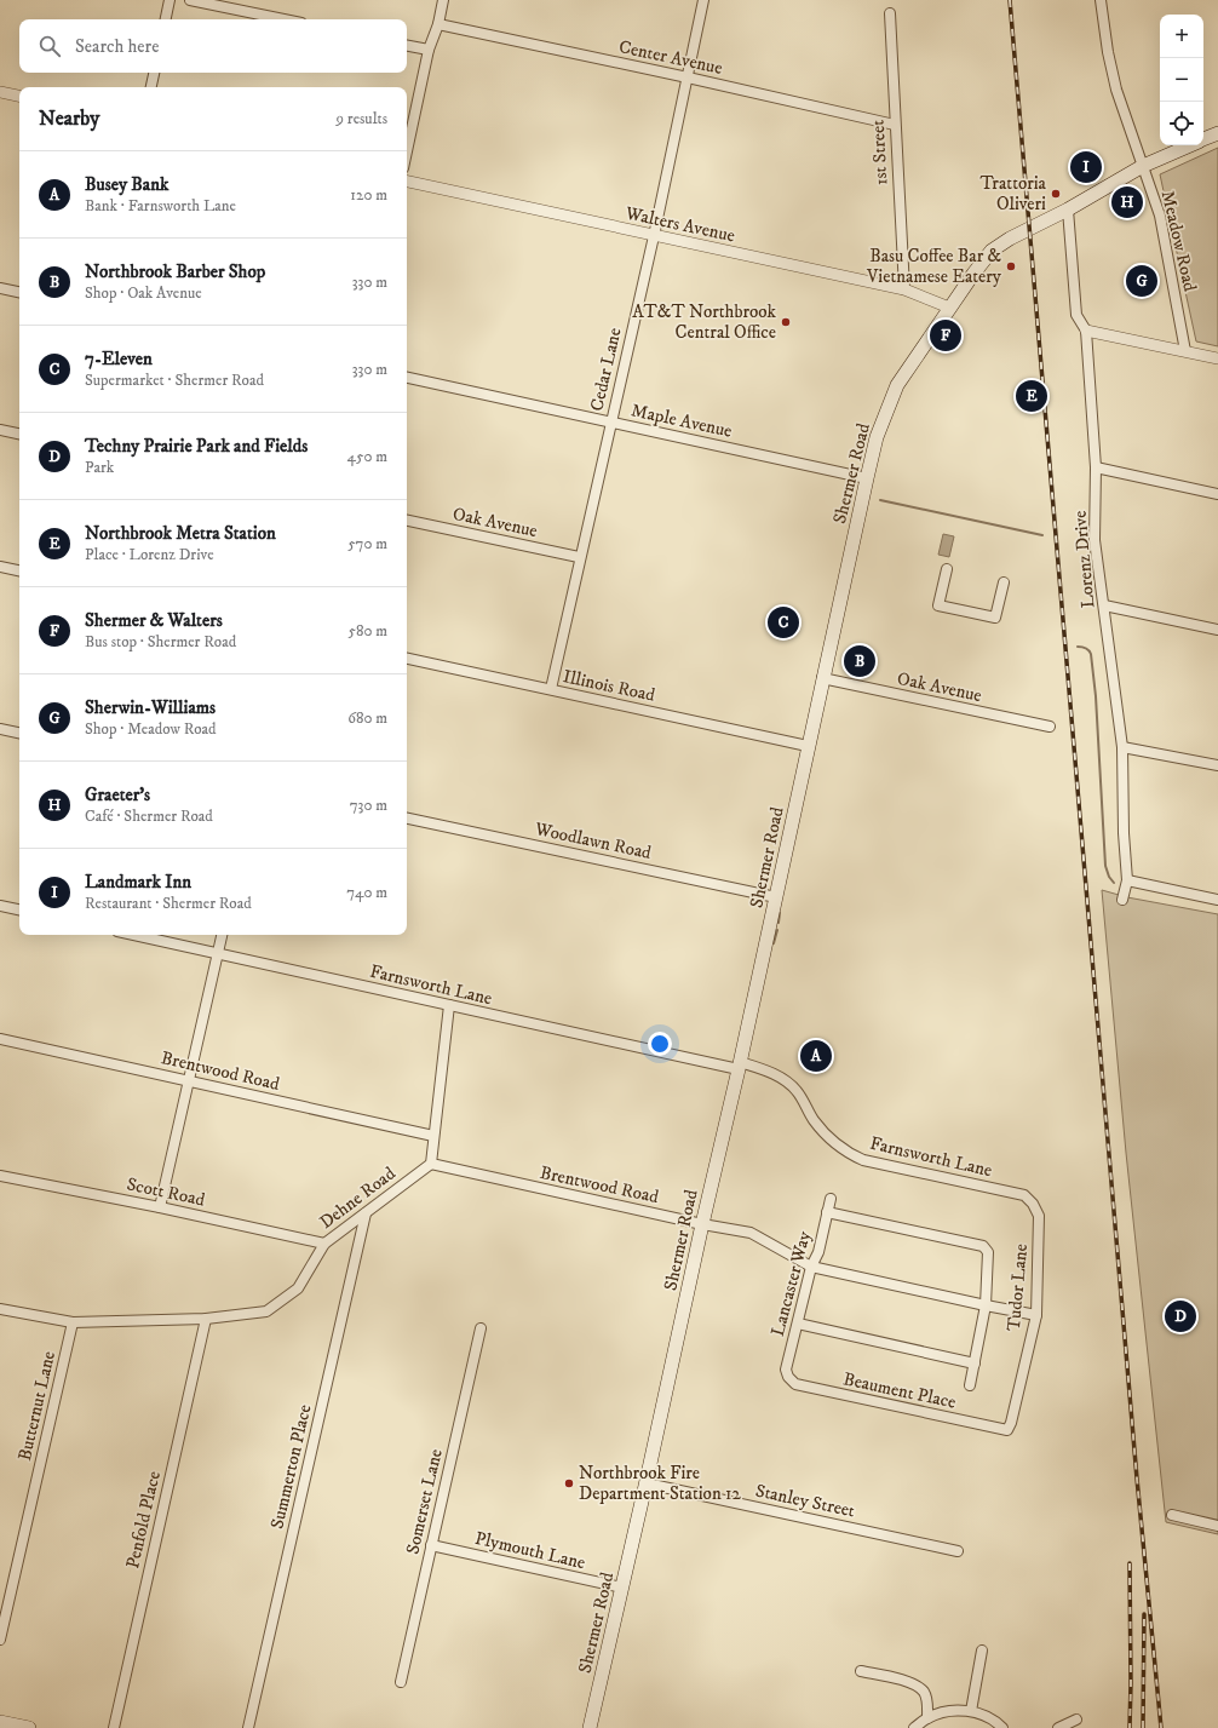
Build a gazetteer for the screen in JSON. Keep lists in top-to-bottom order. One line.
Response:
{"streets":{"main road":["Shermer Road"],"street":["Center Avenue","1st Street","Walters Avenue","Meadow Road","Cedar Lane","Maple Avenue","Oak Avenue","Lorenz Drive","Illinois Road","Woodlawn Road","Farnsworth Lane","Brentwood Road","Scott Road","Dehne Road","Lancaster Way","Tudor Lane","Beaument Place","Butternut Lane","Summerton Place","Stanley Street","Somerset Lane","Penfold Place","Plymouth Lane"]},"crossings":[["Center Avenue","1st Street"],["Center Avenue","Cedar Lane"],["1st Street","Walters Avenue"],["Walters Avenue","Cedar Lane"],["Walters Avenue","Shermer Road"],["Meadow Road","Shermer Road"],["Cedar Lane","Maple Avenue"],["Cedar Lane","Oak Avenue"],["Cedar Lane","Illinois Road"],["Maple Avenue","Shermer Road"],["Shermer Road","Oak Avenue"],["Shermer Road","Lorenz Drive"],["Shermer Road","Illinois Road"],["Shermer Road","Woodlawn Road"],["Shermer Road","Farnsworth Lane"],["Shermer Road","Brentwood Road"],["Shermer Road","Stanley Street"],["Shermer Road","Plymouth Lane"],["Farnsworth Lane","Tudor Lane"],["Brentwood Road","Dehne Road"],["Brentwood Road","Lancaster Way"],["Brentwood Road","Tudor Lane"],["Scott Road","Dehne Road"],["Dehne Road","Butternut Lane"],["Dehne Road","Summerton Place"],["Dehne Road","Penfold Place"],["Lancaster Way","Beaument Place"],["Tudor Lane","Beaument Place"],["Somerset Lane","Plymouth Lane"]],"places":["Trattoria Oliveri","Basu Coffee Bar & Vietnamese Eatery","AT&T Northbrook Central Office","Northbrook Fire Department Station 12"],"page":{"map_buttons":["+","−"],"search":"Search here","heading":["Nearby","9 results"],"pins":["I","H","G","F","E","C","B","A","D"],"list":[{"mark":"A","name":"Busey Bank","note":"Bank · Farnsworth Lane","value":"120 m"},{"mark":"B","name":"Northbrook Barber Shop","note":"Shop · Oak Avenue","value":"330 m"},{"mark":"C","name":"7-Eleven","note":"Supermarket · Shermer Road","value":"330 m"},{"mark":"D","name":"Techny Prairie Park and Fields","note":"Park","value":"450 m"},{"mark":"E","name":"Northbrook Metra Station","note":"Place · Lorenz Drive","value":"570 m"},{"mark":"F","name":"Shermer & Walters","note":"Bus stop · Shermer Road","value":"580 m"},{"mark":"G","name":"Sherwin-Williams","note":"Shop · Meadow Road","value":"680 m"},{"mark":"H","name":"Graeter's","note":"Café · Shermer Road","value":"730 m"},{"mark":"I","name":"Landmark Inn","note":"Restaurant · Shermer Road","value":"740 m"}]}}
